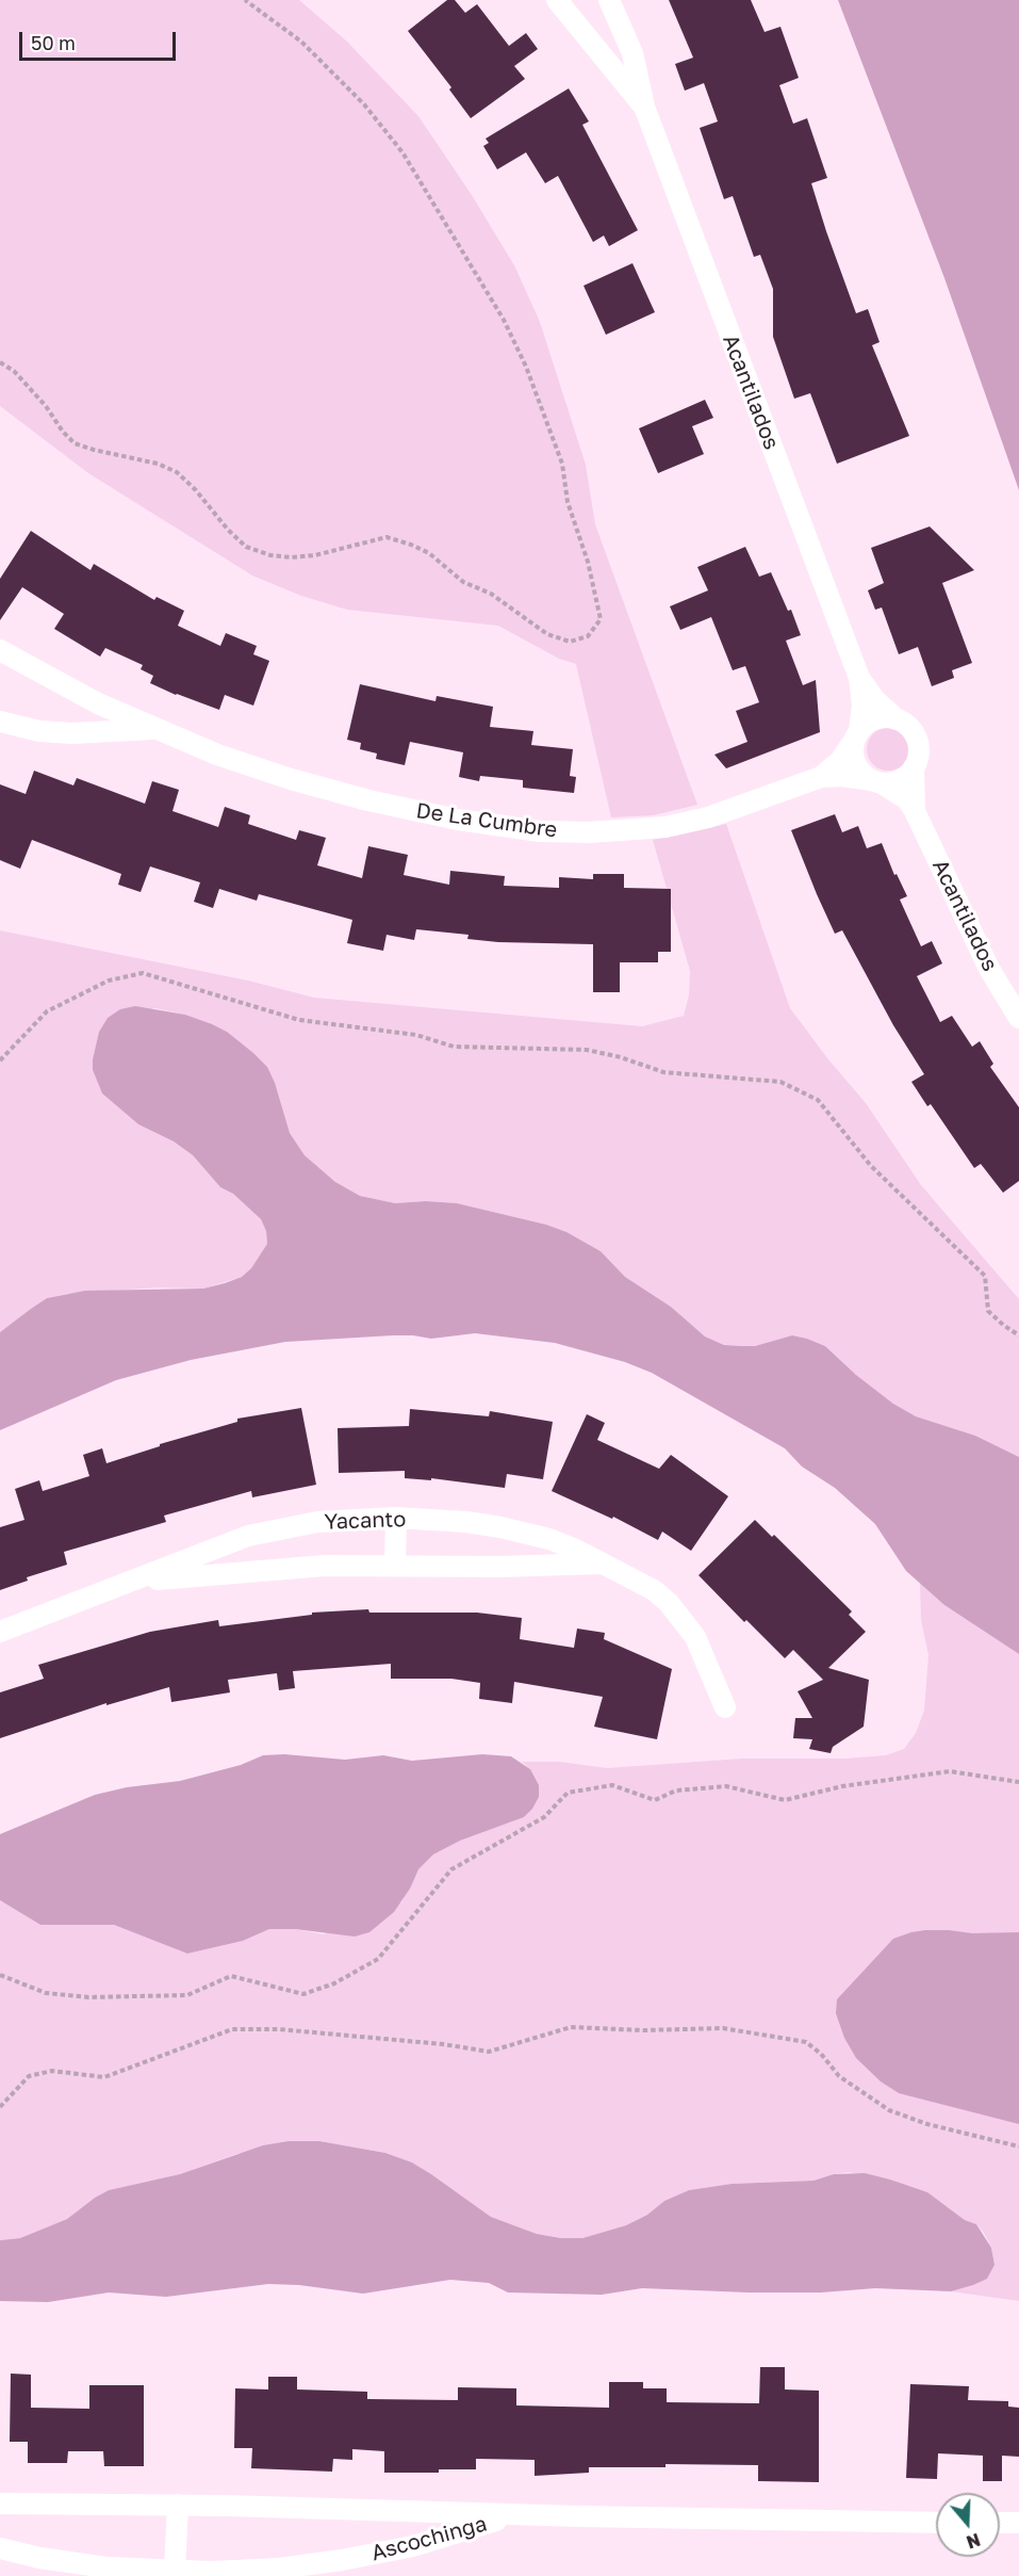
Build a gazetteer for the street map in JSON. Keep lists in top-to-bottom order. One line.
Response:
{"streets":{"street":["Acantilados","De La Cumbre","Yacanto","Ascochinga"]},"scale_bar":"50 m","north":"bottom"}
